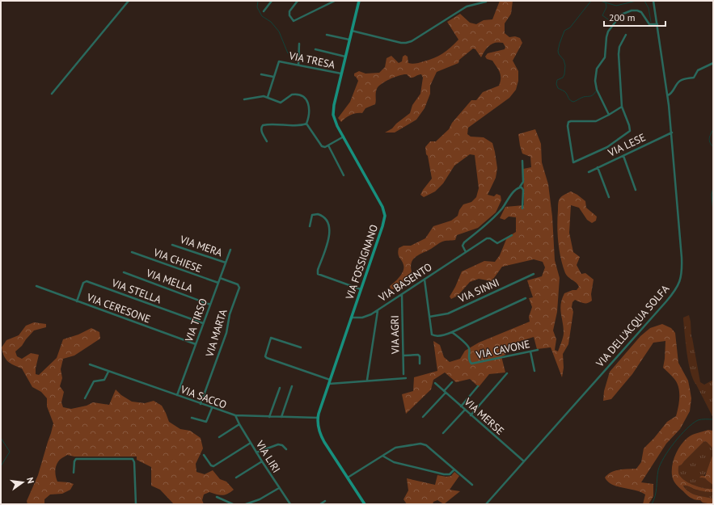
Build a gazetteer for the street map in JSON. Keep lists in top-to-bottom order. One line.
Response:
{"streets":{"street":["VIA TRESA","VIA LESE","VIA MERA","VIA CHIESE","VIA FOSSIGNANO","VIA MELLA","VIA BASENTO","VIA SINNI","VIA STELLA","VIA CERESONE","VIA TIRSO","VIA DELL'ACQUA SOLFA","VIA MARTA","VIA AGRI","VIA CAVONE","VIA SACCO","VIA MERSE","VIA LIRI"]},"crossings":[["VIA TRESA","VIA FOSSIGNANO"],["VIA LESE","VIA DELL'ACQUA SOLFA"],["VIA MERA","VIA TIRSO"],["VIA CHIESE","VIA TIRSO"],["VIA FOSSIGNANO","VIA BASENTO"],["VIA FOSSIGNANO","VIA SACCO"],["VIA MELLA","VIA TIRSO"],["VIA BASENTO","VIA AGRI"],["VIA STELLA","VIA CERESONE"],["VIA STELLA","VIA TIRSO"],["VIA CERESONE","VIA TIRSO"],["VIA TIRSO","VIA MARTA"],["VIA TIRSO","VIA SACCO"],["VIA DELL'ACQUA SOLFA","VIA MERSE"],["VIA MARTA","VIA SACCO"],["VIA SACCO","VIA LIRI"]],"scale_bar":"200 m","north":"right"}
